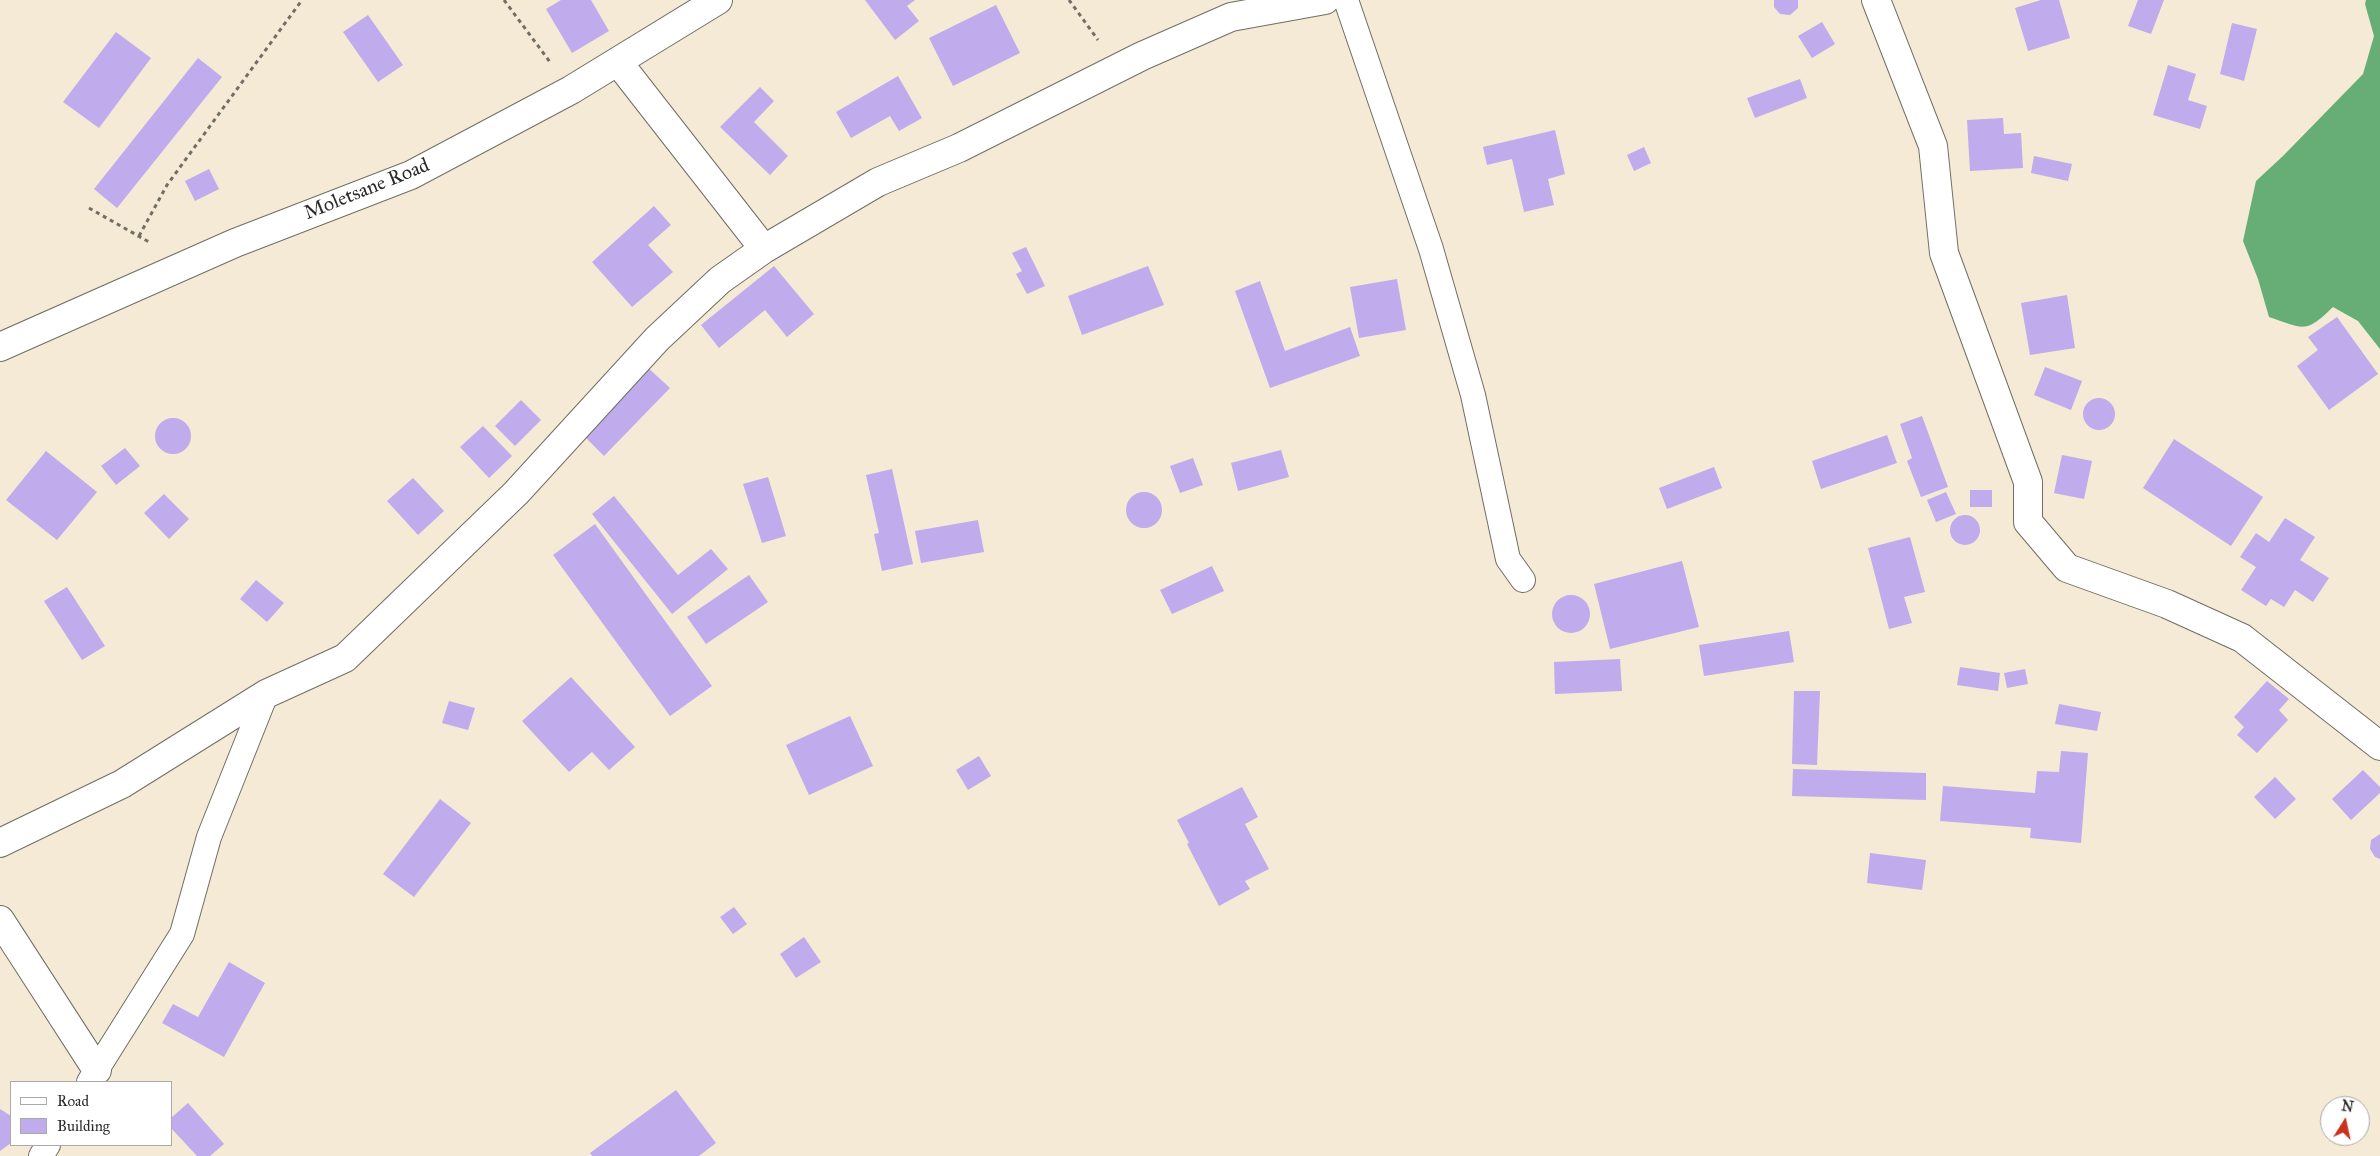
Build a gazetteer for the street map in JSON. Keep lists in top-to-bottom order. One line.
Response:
{"streets":{"street":["Moletsane Road"]},"legend":["Road","Building"],"north":"top"}
